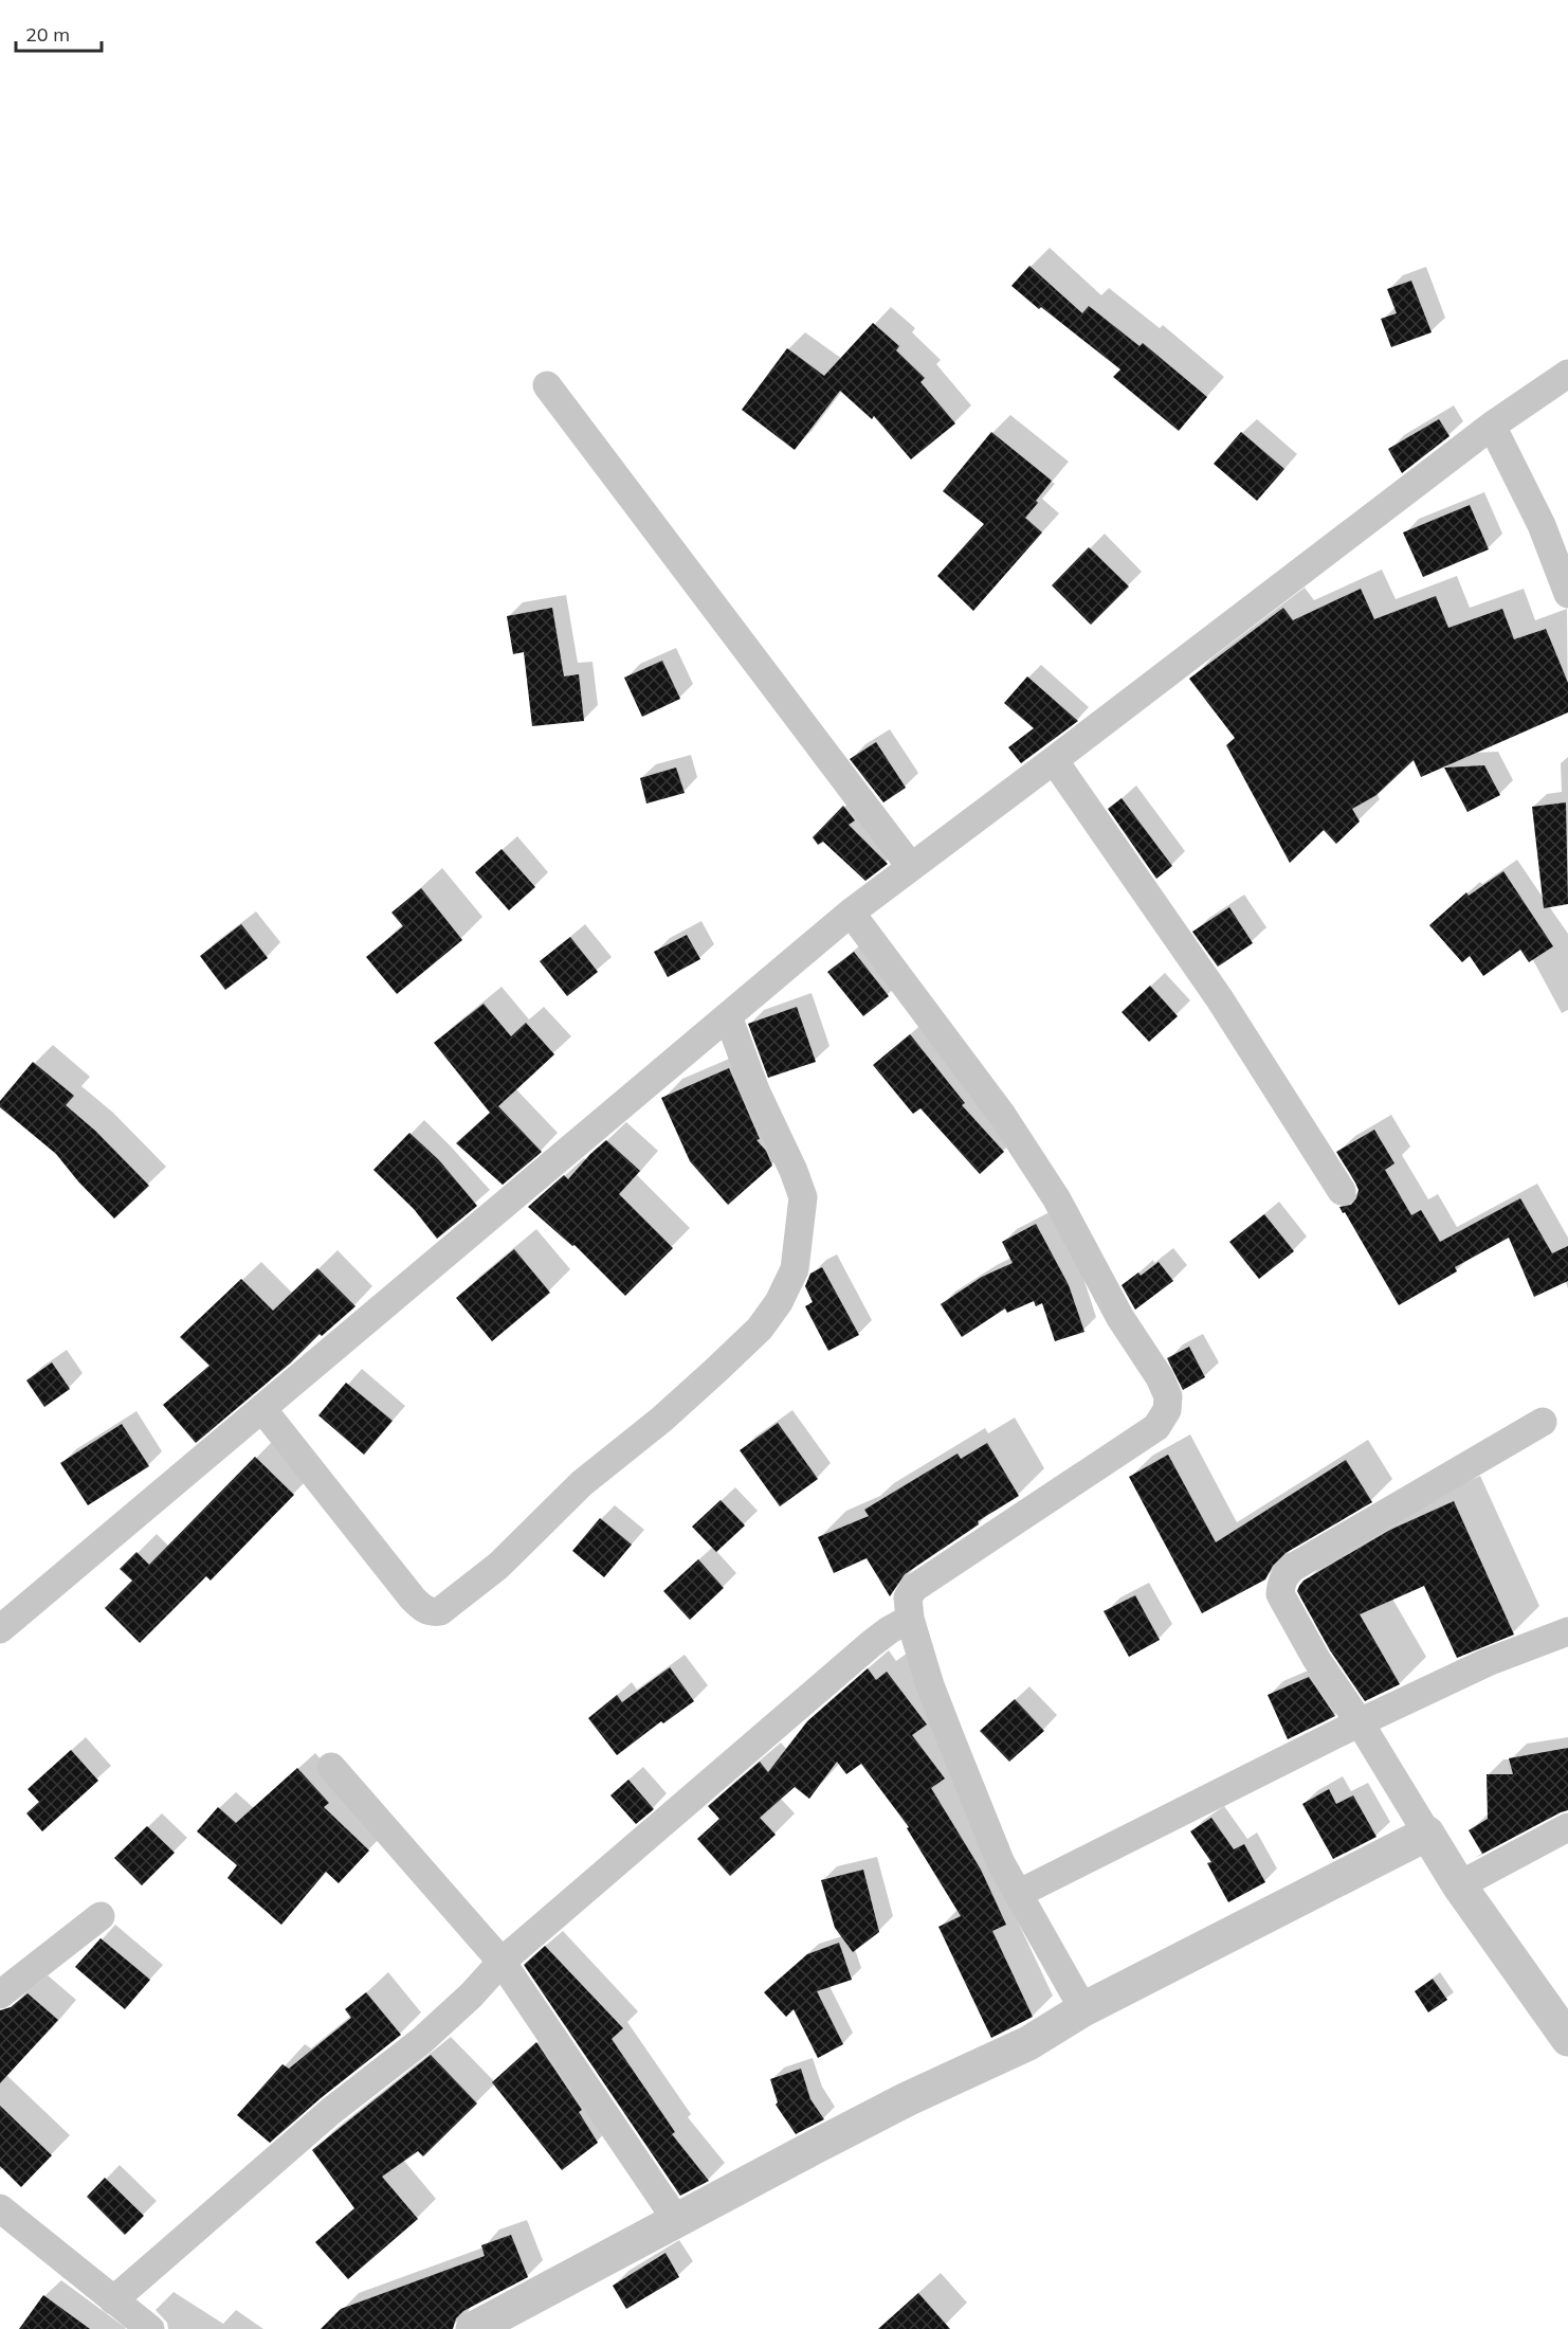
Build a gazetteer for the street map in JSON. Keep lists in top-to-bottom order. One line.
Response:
{"scale_bar":"20 m"}
